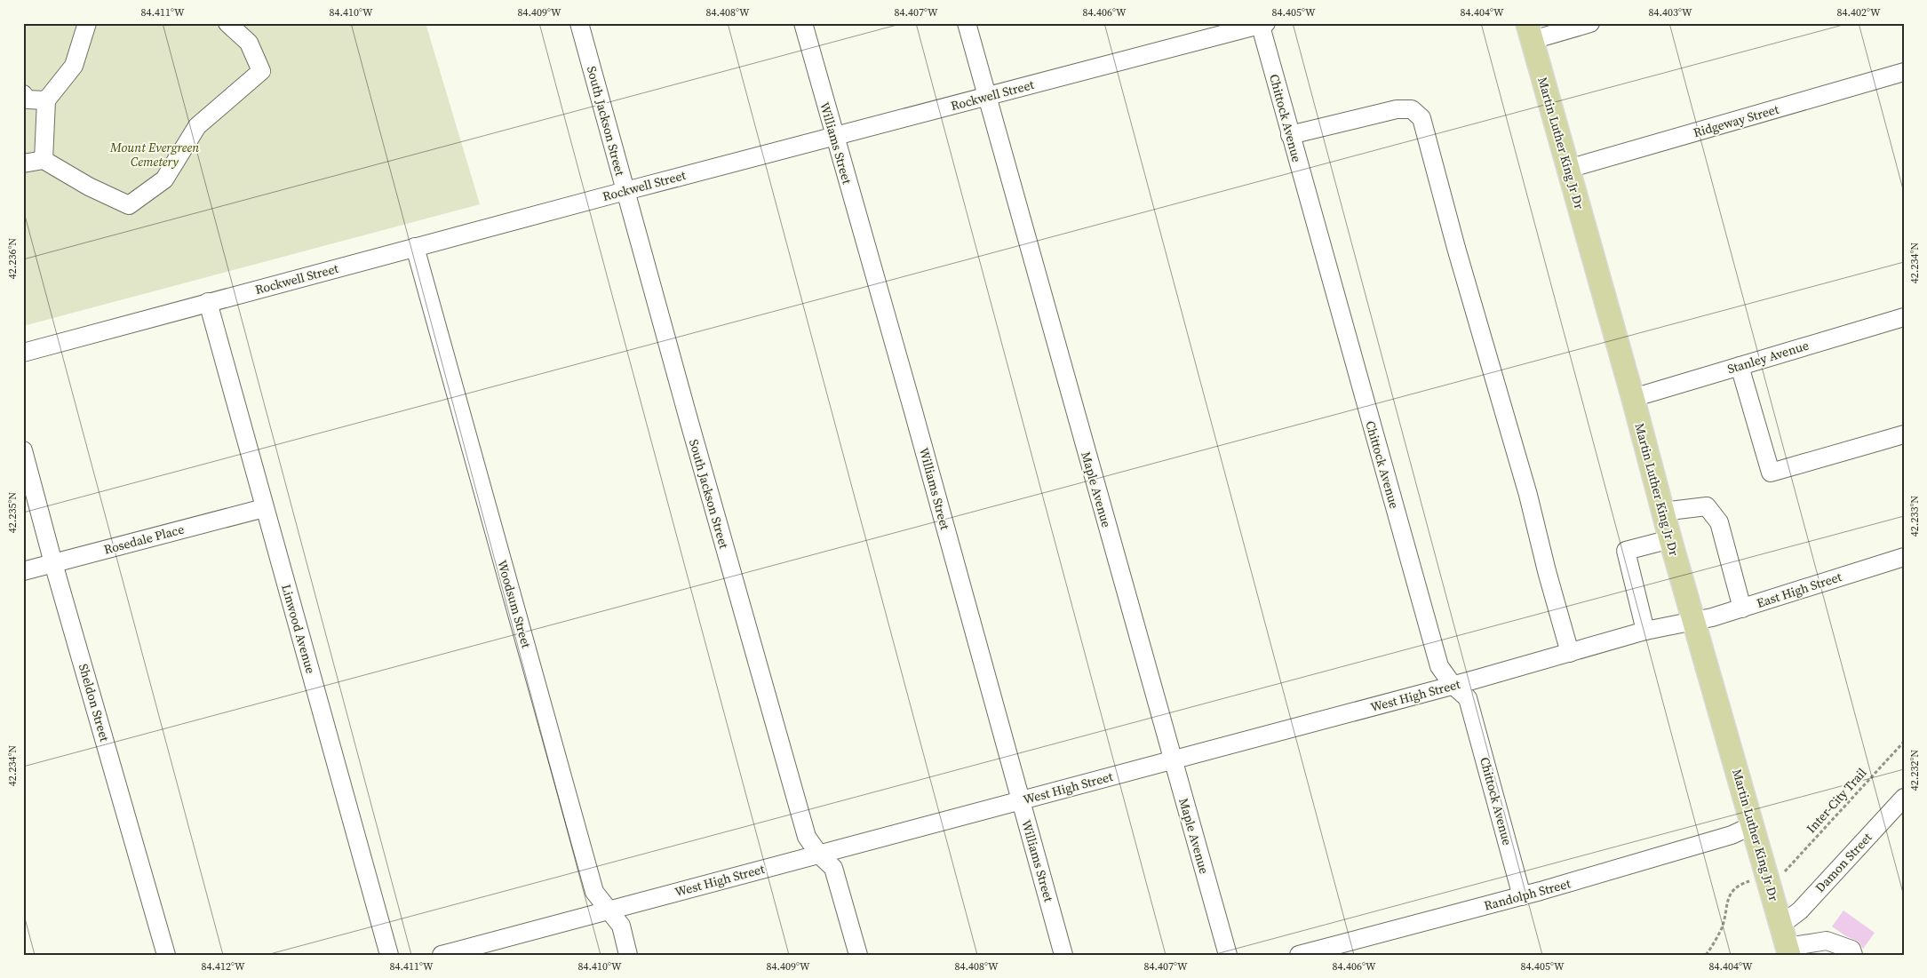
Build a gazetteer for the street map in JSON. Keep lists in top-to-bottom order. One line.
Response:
{"streets":{"main road":["Martin Luther King Jr Dr"],"street":["Rockwell Street","Chittock Avenue","South Jackson Street","Ridgeway Street","Williams Street","Stanley Avenue","Maple Avenue","Rosedale Place","East High Street","Woodsum Street","Linwood Avenue","West High Street","Sheldon Street","Damon Street","Randolph Street"],"path":["Inter-City Trail"]},"crossings":[["Rockwell Street","Chittock Avenue"],["Rockwell Street","South Jackson Street"],["Rockwell Street","Williams Street"],["Rockwell Street","Maple Avenue"],["Rockwell Street","Woodsum Street"],["Rockwell Street","Linwood Avenue"],["Chittock Avenue","West High Street"],["Chittock Avenue","Randolph Street"],["South Jackson Street","West High Street"],["Ridgeway Street","Martin Luther King Jr Dr"],["Williams Street","West High Street"],["Martin Luther King Jr Dr","Stanley Avenue"],["Martin Luther King Jr Dr","East High Street"],["Martin Luther King Jr Dr","West High Street"],["Martin Luther King Jr Dr","Damon Street"],["Martin Luther King Jr Dr","Randolph Street"],["Maple Avenue","West High Street"],["Rosedale Place","Linwood Avenue"],["Rosedale Place","Sheldon Street"],["East High Street","West High Street"],["Woodsum Street","West High Street"]],"parks":["Mount Evergreen Cemetery"],"coordinates":["84.411°W","84.410°W","84.409°W","84.408°W","84.407°W","84.406°W","84.405°W","84.404°W","84.403°W","84.402°W","42.236°N","42.234°N","42.235°N","42.233°N","42.232°N","84.412°W"]}
